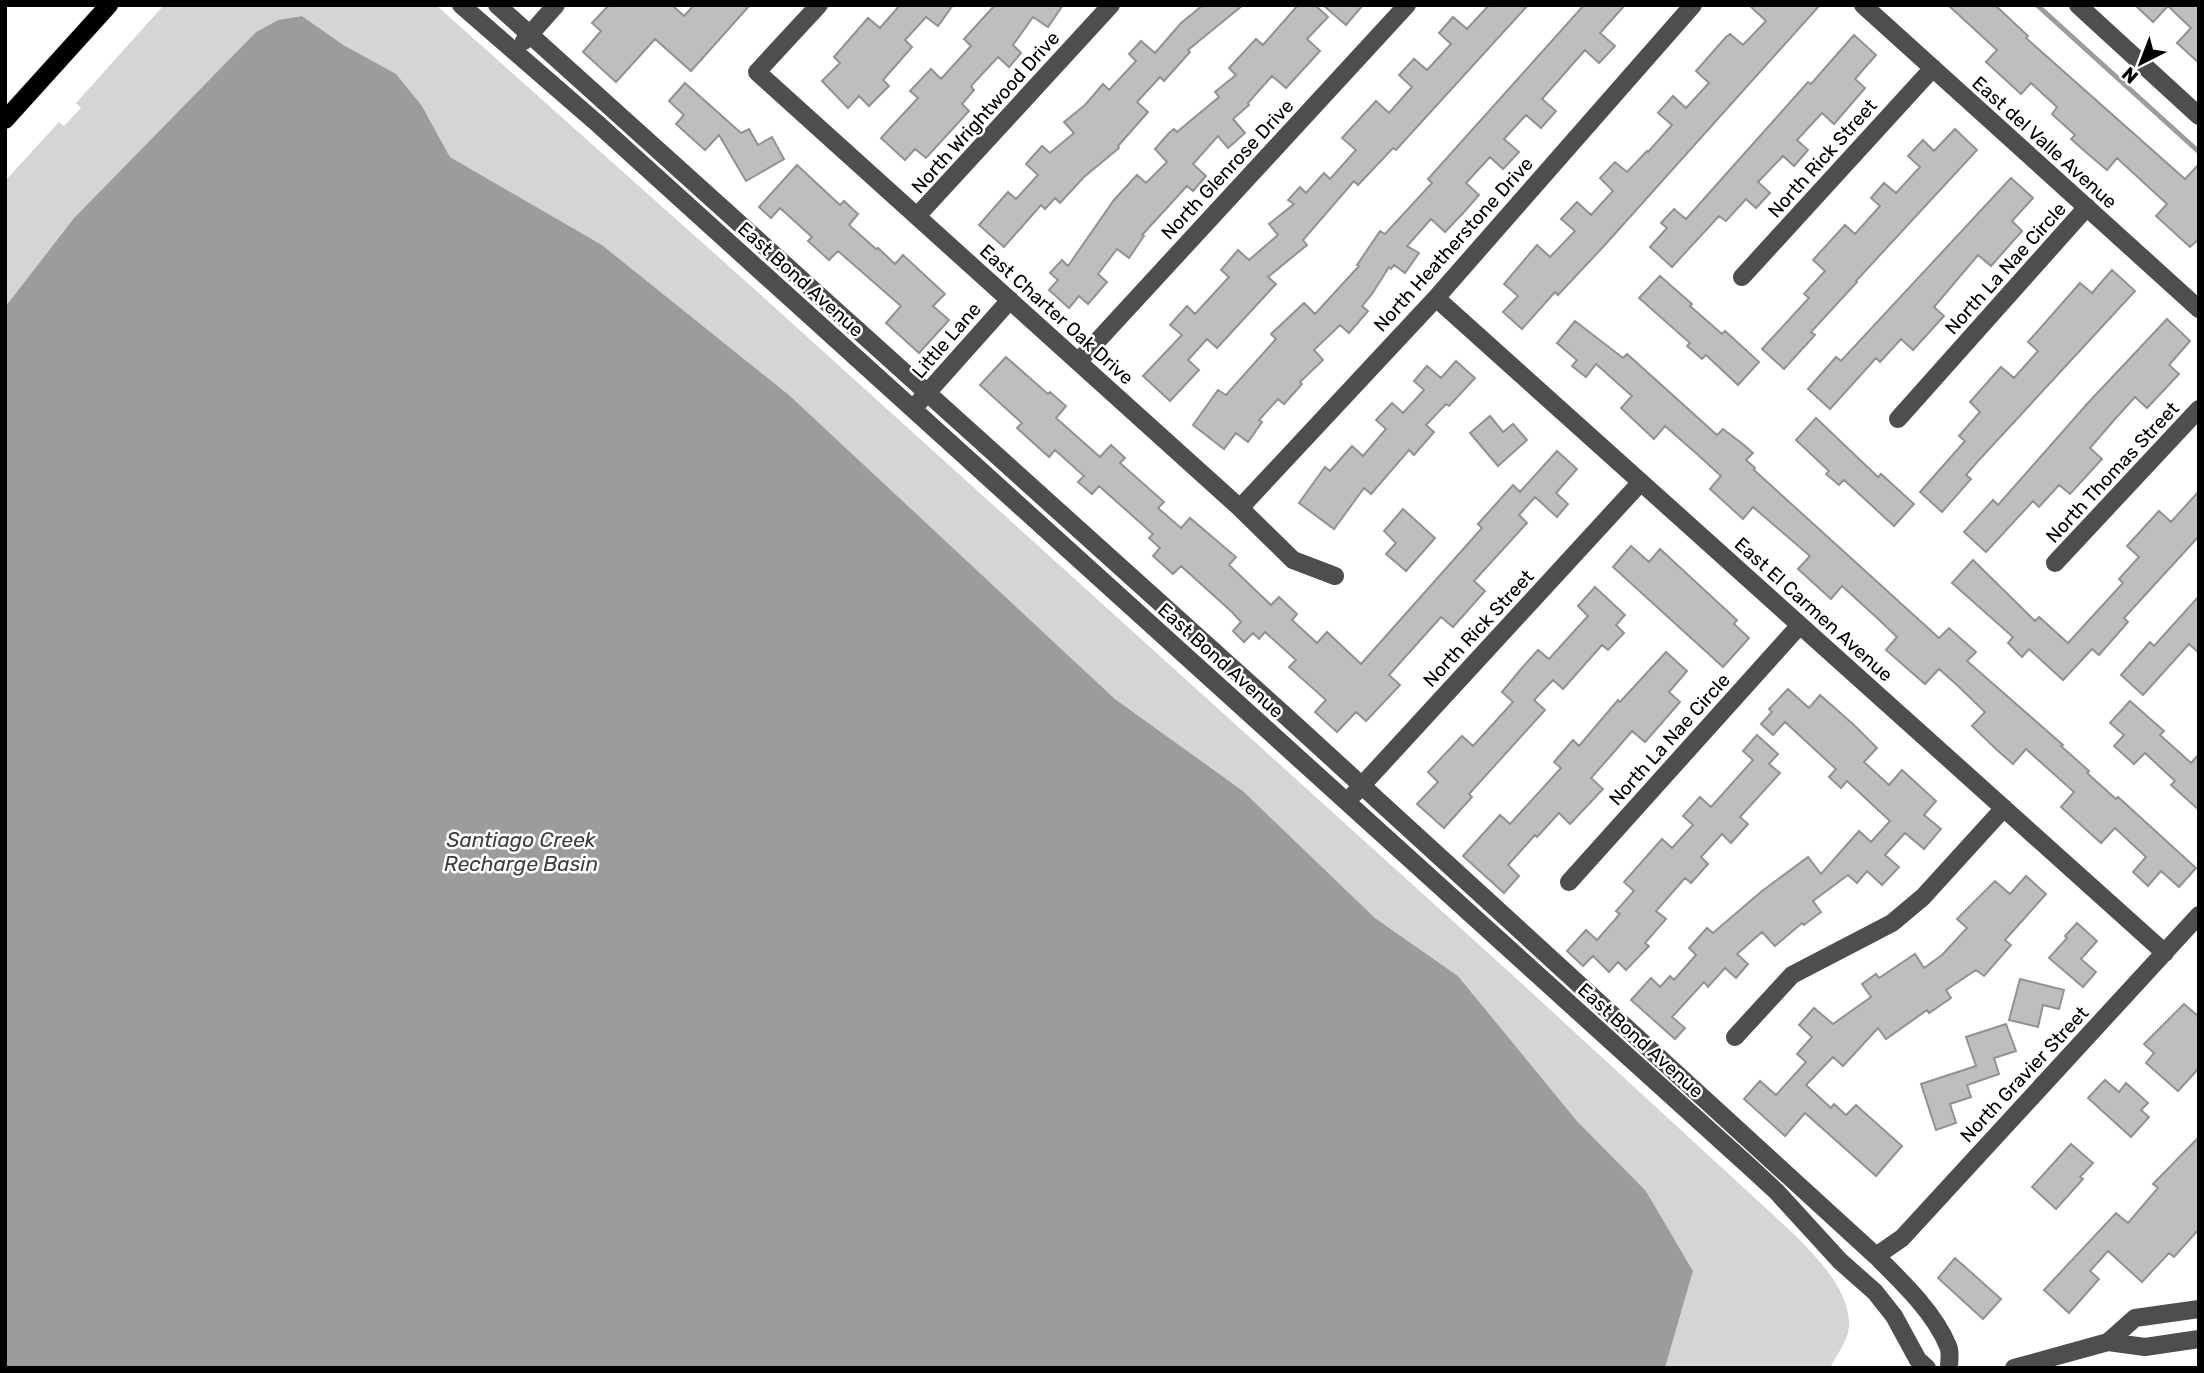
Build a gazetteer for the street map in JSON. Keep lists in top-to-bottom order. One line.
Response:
{"streets":{"street":["North Wrightwood Drive","East del Valle Avenue","North Rick Street","North Glenrose Drive","North Heatherstone Drive","North La Nae Circle","East Bond Avenue","East Charter Oak Drive","Little Lane","North Thomas Street","East El Carmen Avenue","North Gravier Street"]},"crossings":[["North Wrightwood Drive","East Charter Oak Drive"],["East del Valle Avenue","North Rick Street"],["East del Valle Avenue","North La Nae Circle"],["North Rick Street","East Bond Avenue"],["North Rick Street","East El Carmen Avenue"],["North Glenrose Drive","East Charter Oak Drive"],["North Heatherstone Drive","East Charter Oak Drive"],["North Heatherstone Drive","East El Carmen Avenue"],["North La Nae Circle","East El Carmen Avenue"],["East Bond Avenue","Little Lane"],["East Bond Avenue","North Gravier Street"],["East Charter Oak Drive","Little Lane"],["East El Carmen Avenue","North Gravier Street"]],"water":["Santiago Creek Recharge Basin"],"north":"bottom left"}
